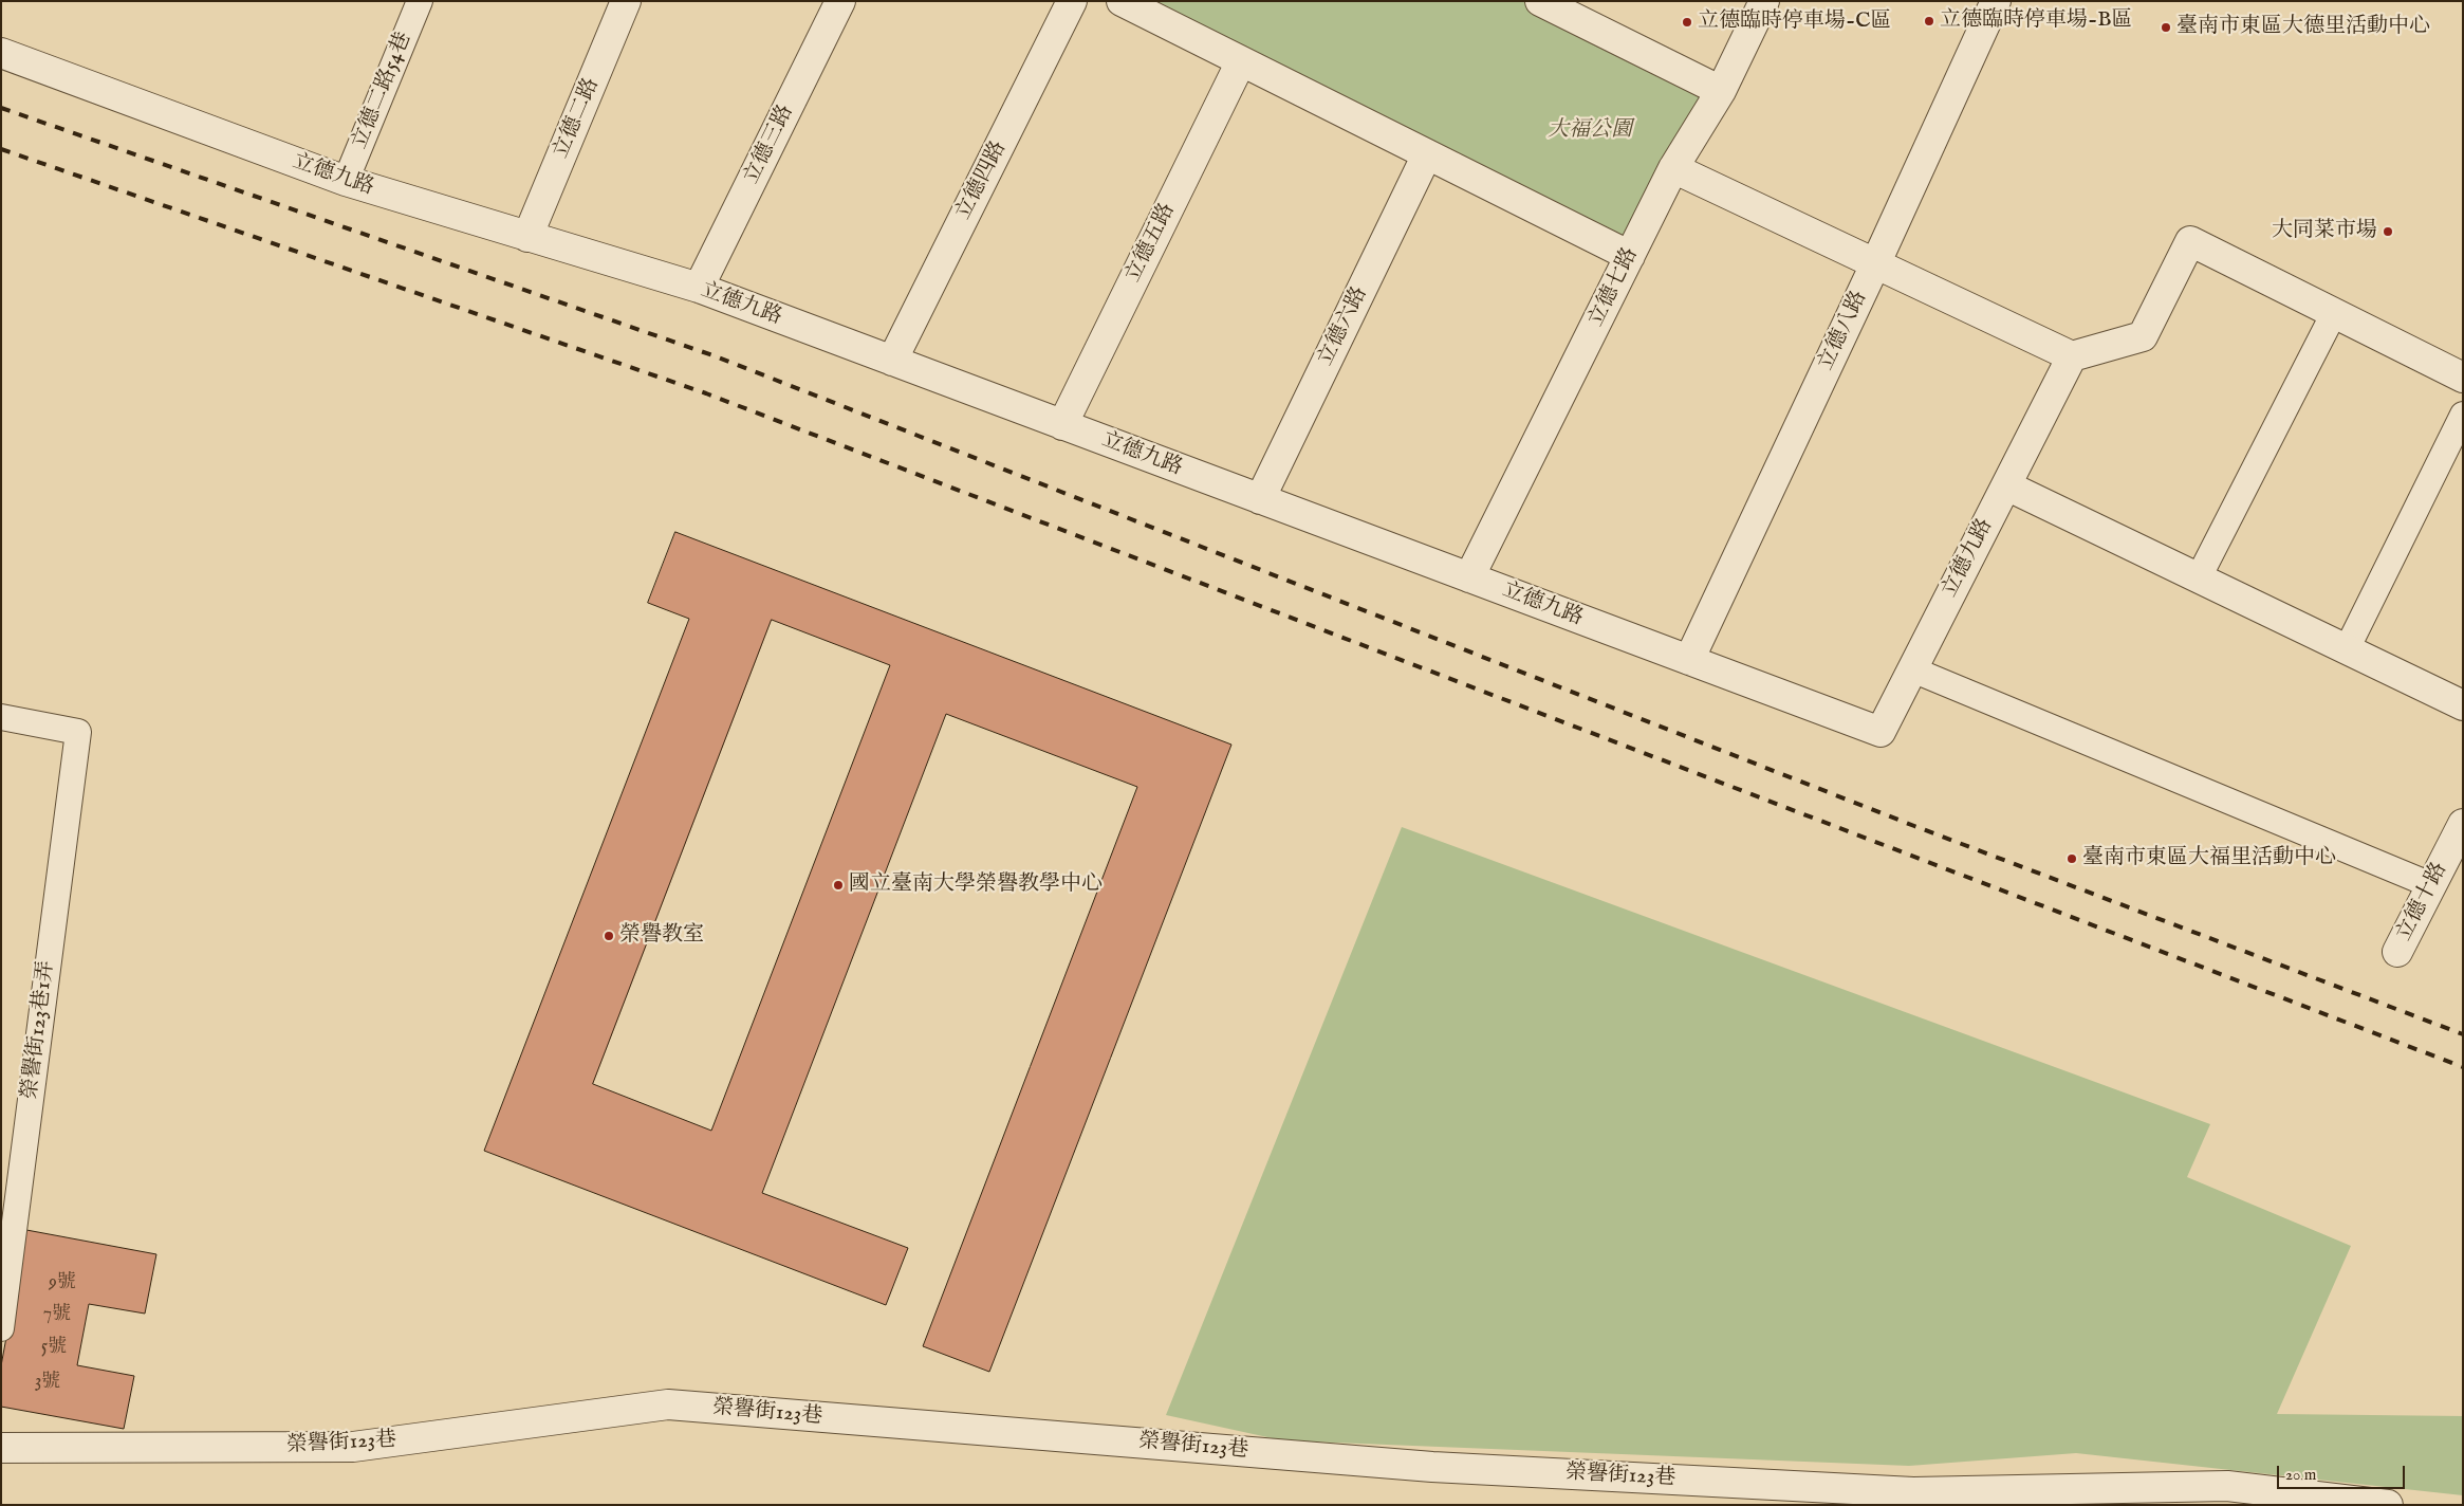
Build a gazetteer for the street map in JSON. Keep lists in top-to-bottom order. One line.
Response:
{"streets":{"street":["立德二路","立德三路","立德九路","立德四路","立德五路","立德七路","立德六路","立德八路","立德十路","榮譽街123巷"],"lane":["立德二路54巷","榮譽街123巷1弄"]},"crossings":[["立德二路54巷","立德九路"],["立德二路","立德九路"],["立德三路","立德九路"],["立德九路","立德四路"],["立德九路","立德五路"],["立德九路","立德七路"],["立德九路","立德六路"],["立德九路","立德八路"]],"parks":["大福公園"],"places":["立德臨時停車場-B區","立德臨時停車場-C區","臺南市東區大德里活動中心","大同菜市場","臺南市東區大福里活動中心","國立臺南大學榮譽教學中心","榮譽教室"],"house_numbers":["9號","7號","5號","3號"],"scale_bar":"20 m"}
